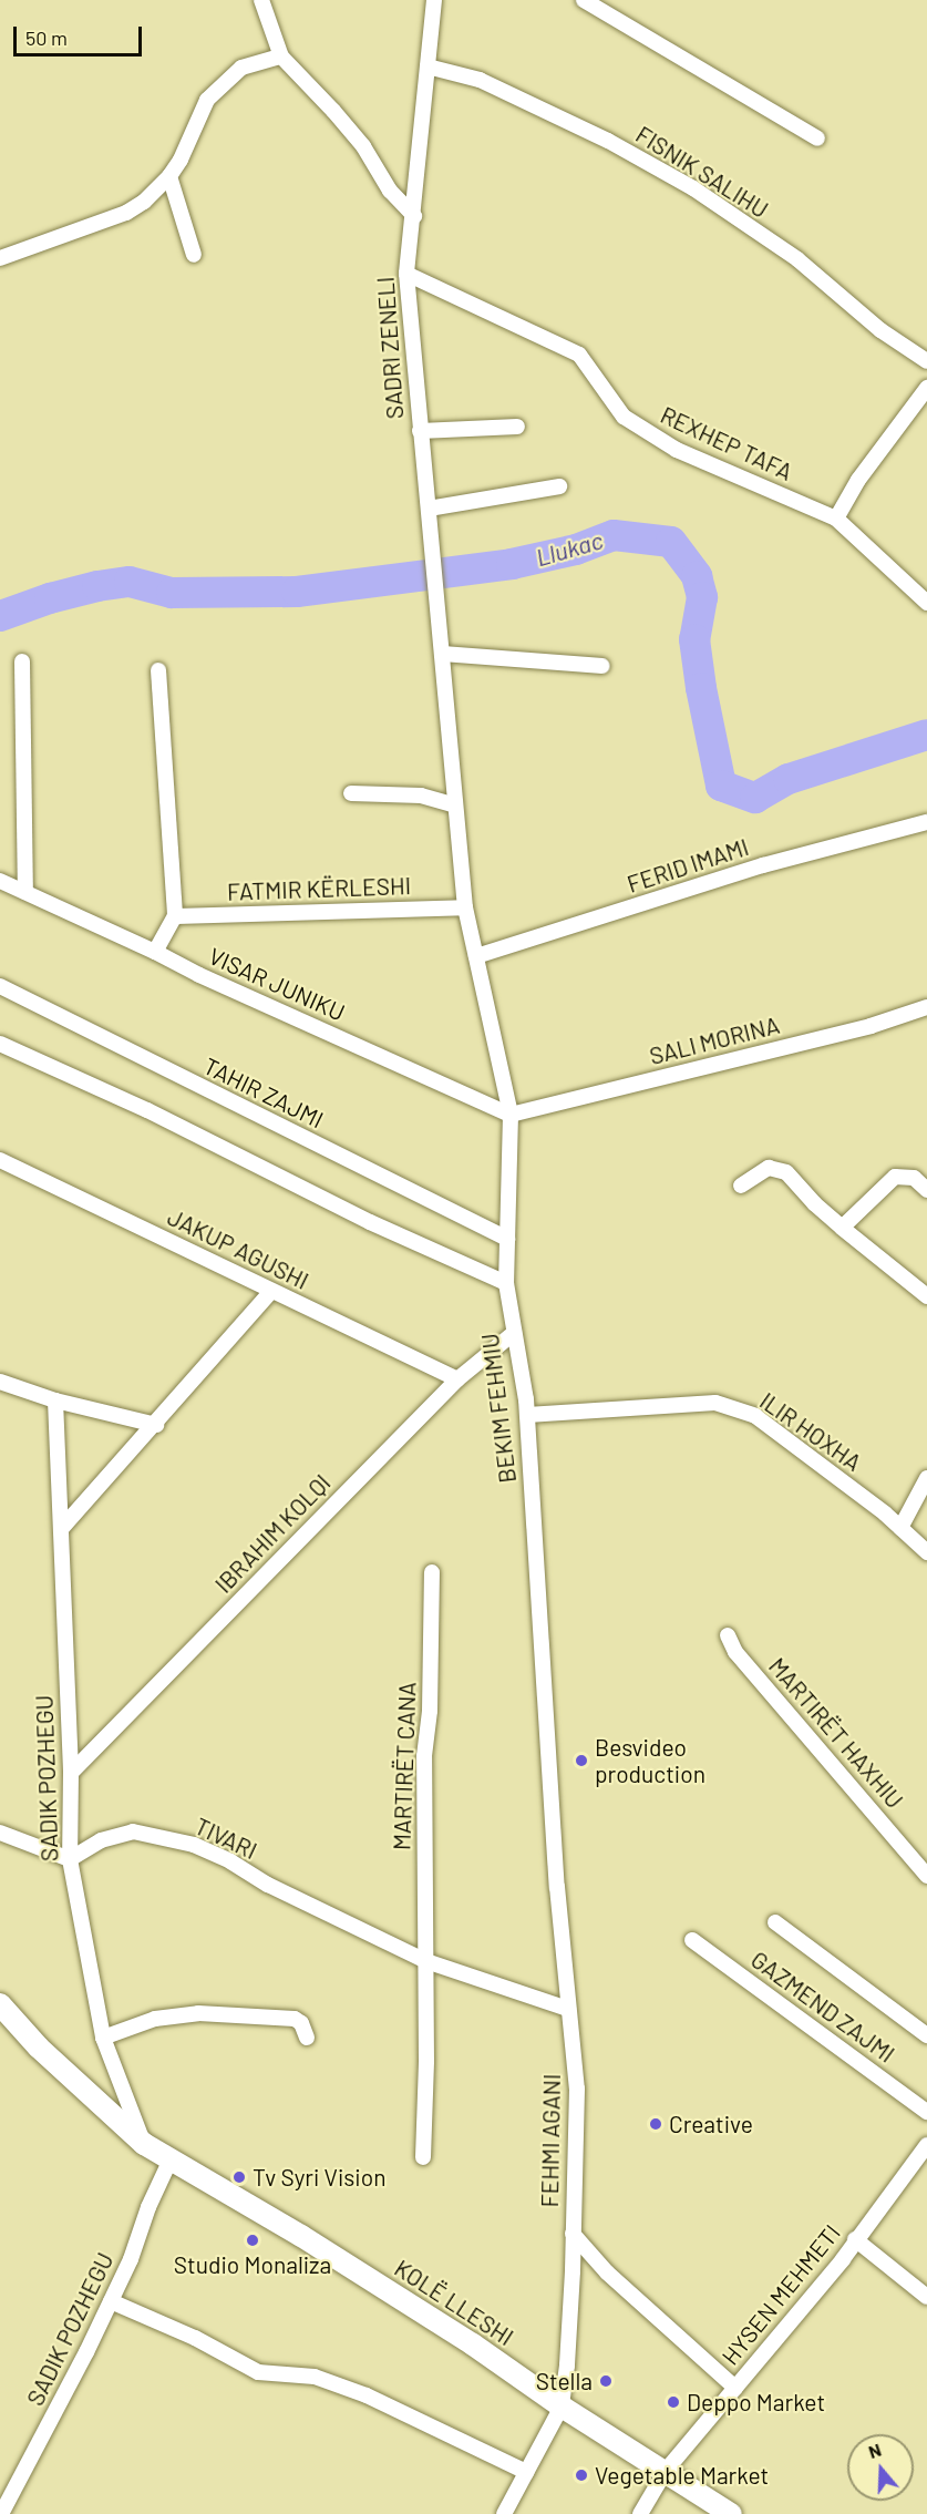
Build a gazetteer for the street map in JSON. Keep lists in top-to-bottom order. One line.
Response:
{"streets":{"street":["FISNIK SALIHU","SADRI ZENELI","REXHEP TAFA","FERID IMAMI","FATMIR KËRLESHI","VISAR JUNIKU","SALI MORINA","TAHIR ZAJMI","JAKUP AGUSHI","BEKIM FEHMIU","ILIR HOXHA","IBRAHIM KOLQI","MARTIRËT HAXHIU","MARTIRËT CANA","SADIK POZHEGU","TIVARI","GAZMEND ZAJMI","FEHMI AGANI","HYSEN MEHMETI","KOLË LLESHI"]},"crossings":[["FISNIK SALIHU","SADRI ZENELI"],["SADRI ZENELI","REXHEP TAFA"],["SADRI ZENELI","BEKIM FEHMIU"],["FERID IMAMI","BEKIM FEHMIU"],["FATMIR KËRLESHI","BEKIM FEHMIU"],["VISAR JUNIKU","SALI MORINA"],["VISAR JUNIKU","BEKIM FEHMIU"],["SALI MORINA","BEKIM FEHMIU"],["TAHIR ZAJMI","BEKIM FEHMIU"],["JAKUP AGUSHI","IBRAHIM KOLQI"],["BEKIM FEHMIU","ILIR HOXHA"],["BEKIM FEHMIU","IBRAHIM KOLQI"],["BEKIM FEHMIU","TIVARI"],["BEKIM FEHMIU","FEHMI AGANI"],["IBRAHIM KOLQI","SADIK POZHEGU"],["MARTIRËT CANA","TIVARI"],["SADIK POZHEGU","TIVARI"],["SADIK POZHEGU","KOLË LLESHI"],["TIVARI","FEHMI AGANI"],["FEHMI AGANI","HYSEN MEHMETI"],["FEHMI AGANI","KOLË LLESHI"],["HYSEN MEHMETI","KOLË LLESHI"]],"water":["Llukac"],"places":["Besvideo production","Creative","Tv Syri Vision","Studio Monaliza","Stella","Deppo Market","Vegetable Market"],"scale_bar":"50 m","north":"top"}
